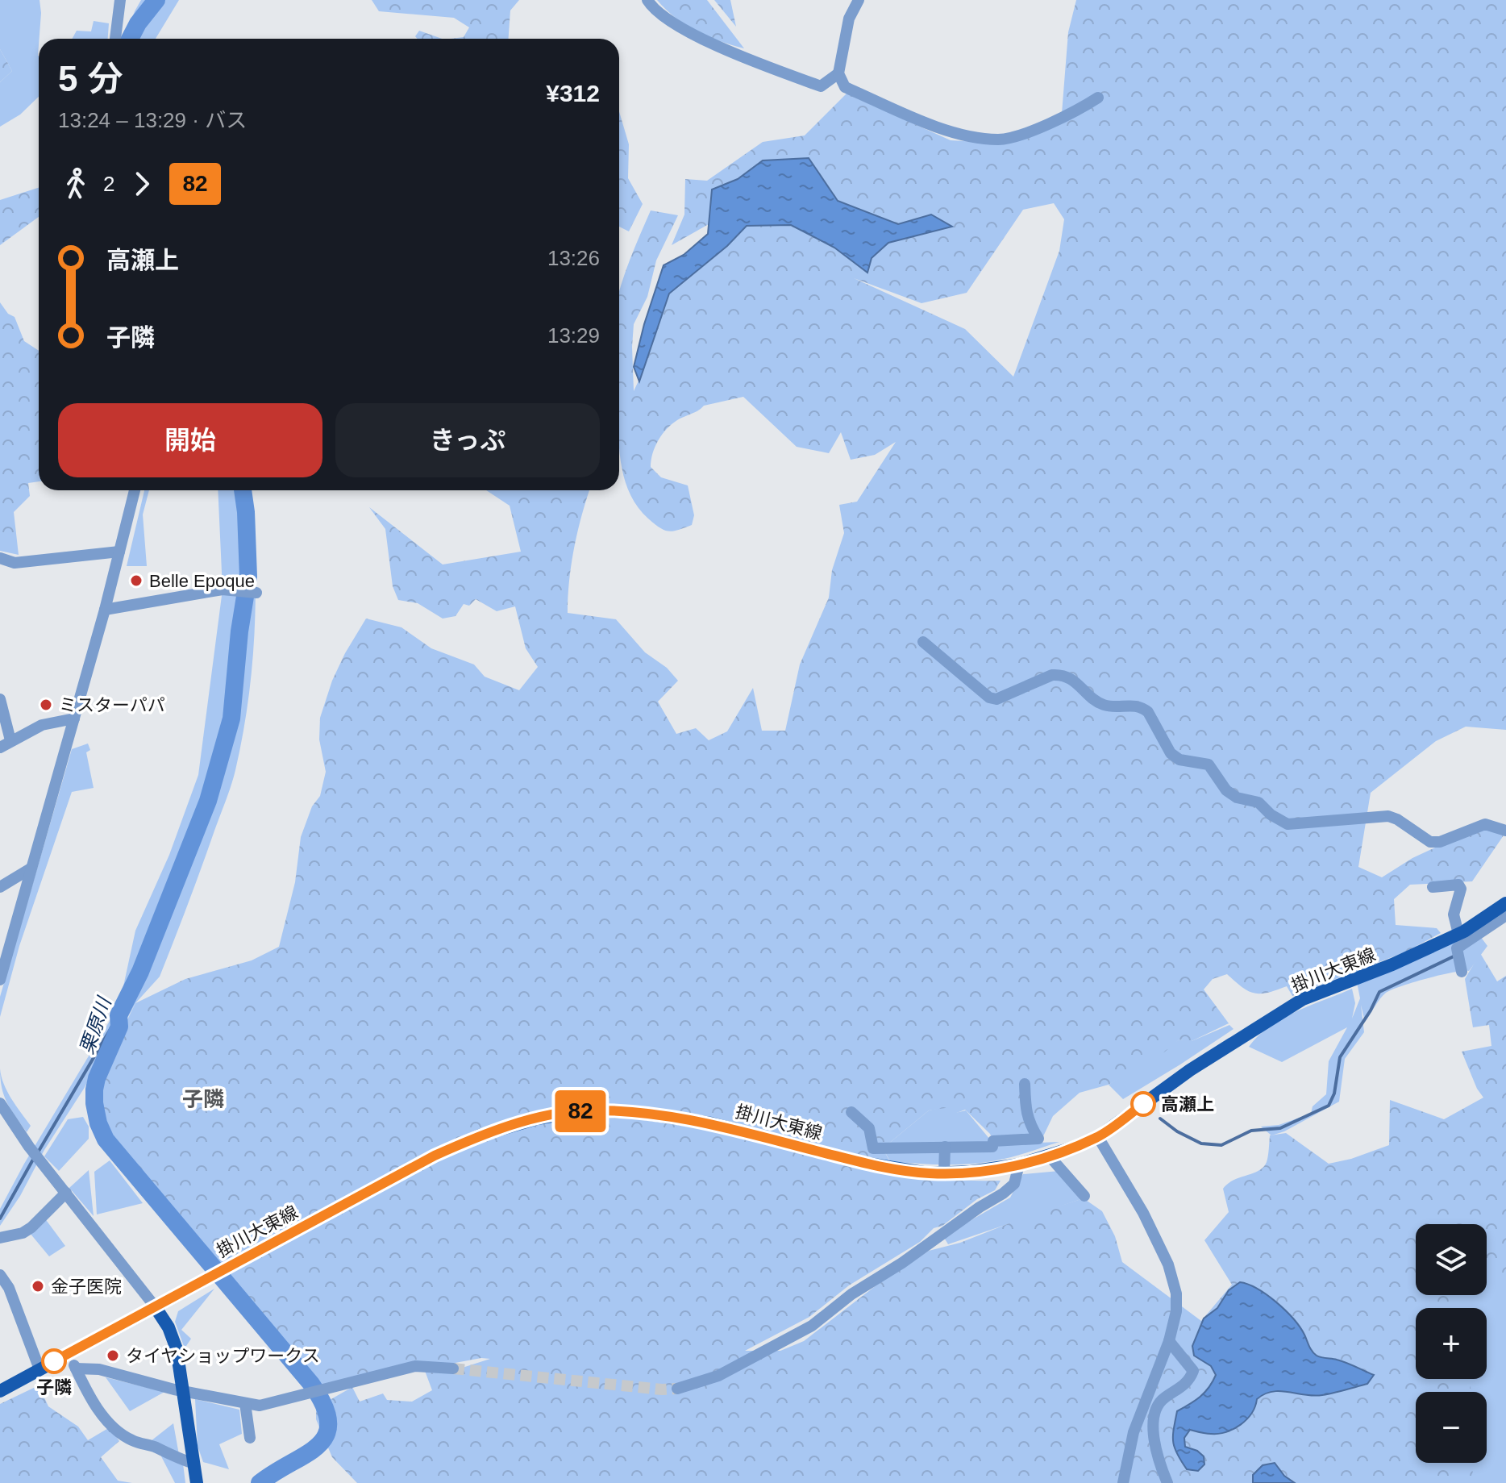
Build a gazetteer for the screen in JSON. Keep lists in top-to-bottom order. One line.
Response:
{"streets":{"main road":["掛川大東線"]},"districts":["子隣"],"water":["栗原川"],"places":["Belle Epoque","ミスターパパ","高瀬上","金子医院","タイヤショップワークス","子隣"],"lines":["bus line 82"],"page":{"on_map":"82","heading":["5 分","13:24 – 13:29 · バス","¥312"],"legs":["2","82"],"list":[{"name":"高瀬上","value":"13:26"},{"name":"子隣","value":"13:29"}],"buttons":["開始","きっぷ"],"map_buttons":["+","−"]}}
